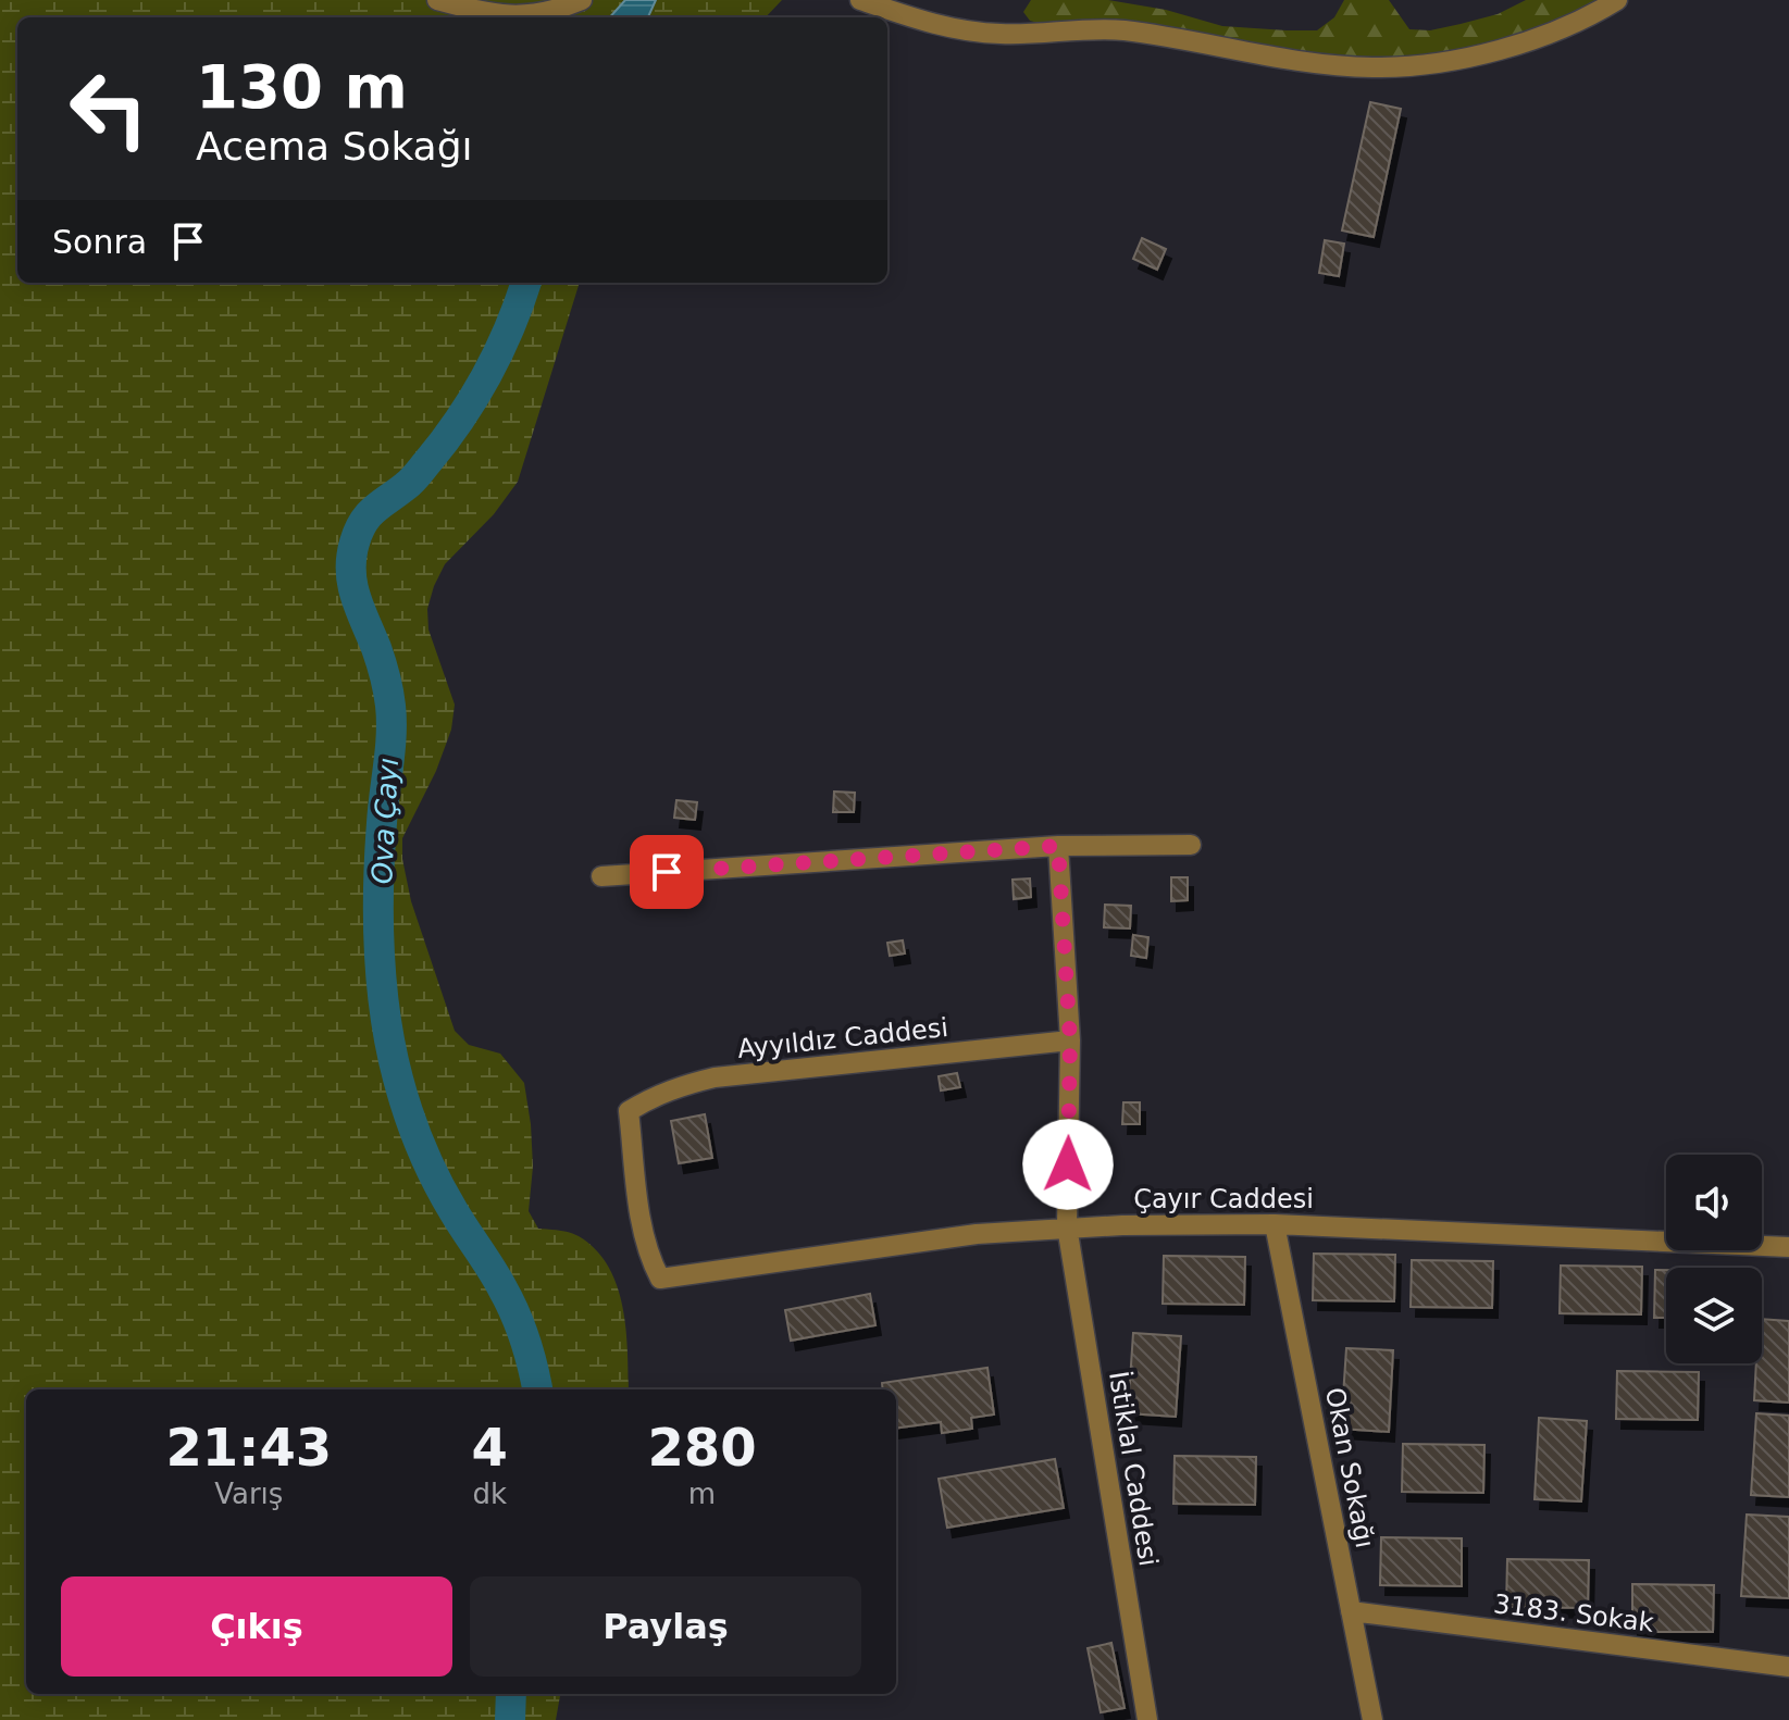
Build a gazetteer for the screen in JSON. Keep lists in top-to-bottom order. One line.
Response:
{"streets":{"street":["Ayyıldız Caddesi","Çayır Caddesi","Okan Sokağı","İstiklal Caddesi","3183. Sokak"]},"crossings":[["Ayyıldız Caddesi","Çayır Caddesi"],["Ayyıldız Caddesi","İstiklal Caddesi"],["Çayır Caddesi","Okan Sokağı"],["Çayır Caddesi","İstiklal Caddesi"],["Okan Sokağı","3183. Sokak"]],"water":["Ova Çayı"],"page":{"turn":["130 m","Acema Sokağı"],"then":"Sonra","eta":["21:43","Varış","4","dk","280","m"],"buttons":["Çıkış","Paylaş"]}}
